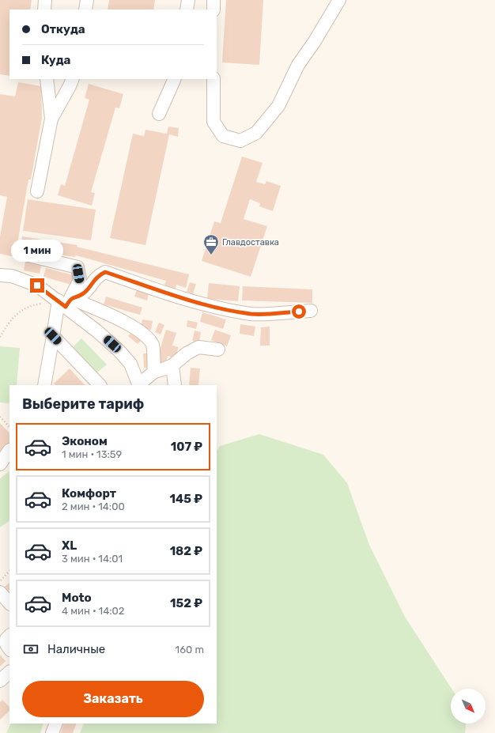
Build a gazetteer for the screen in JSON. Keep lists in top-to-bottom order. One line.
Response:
{"places":{"office":["Главдоставка"]},"north":"bottom right","page":{"banner":["Откуда","Куда"],"bubble":"1 мин","heading":"Выберите тариф","list":[{"name":"Эконом","note":"1 мин · 13:59","value":"107 ₽"},{"name":"Комфорт","note":"2 мин · 14:00","value":"145 ₽"},{"name":"XL","note":"3 мин · 14:01","value":"182 ₽"},{"name":"Moto","note":"4 мин · 14:02","value":"152 ₽"}],"pay":["Наличные","160 m"],"buttons":"Заказать"}}
